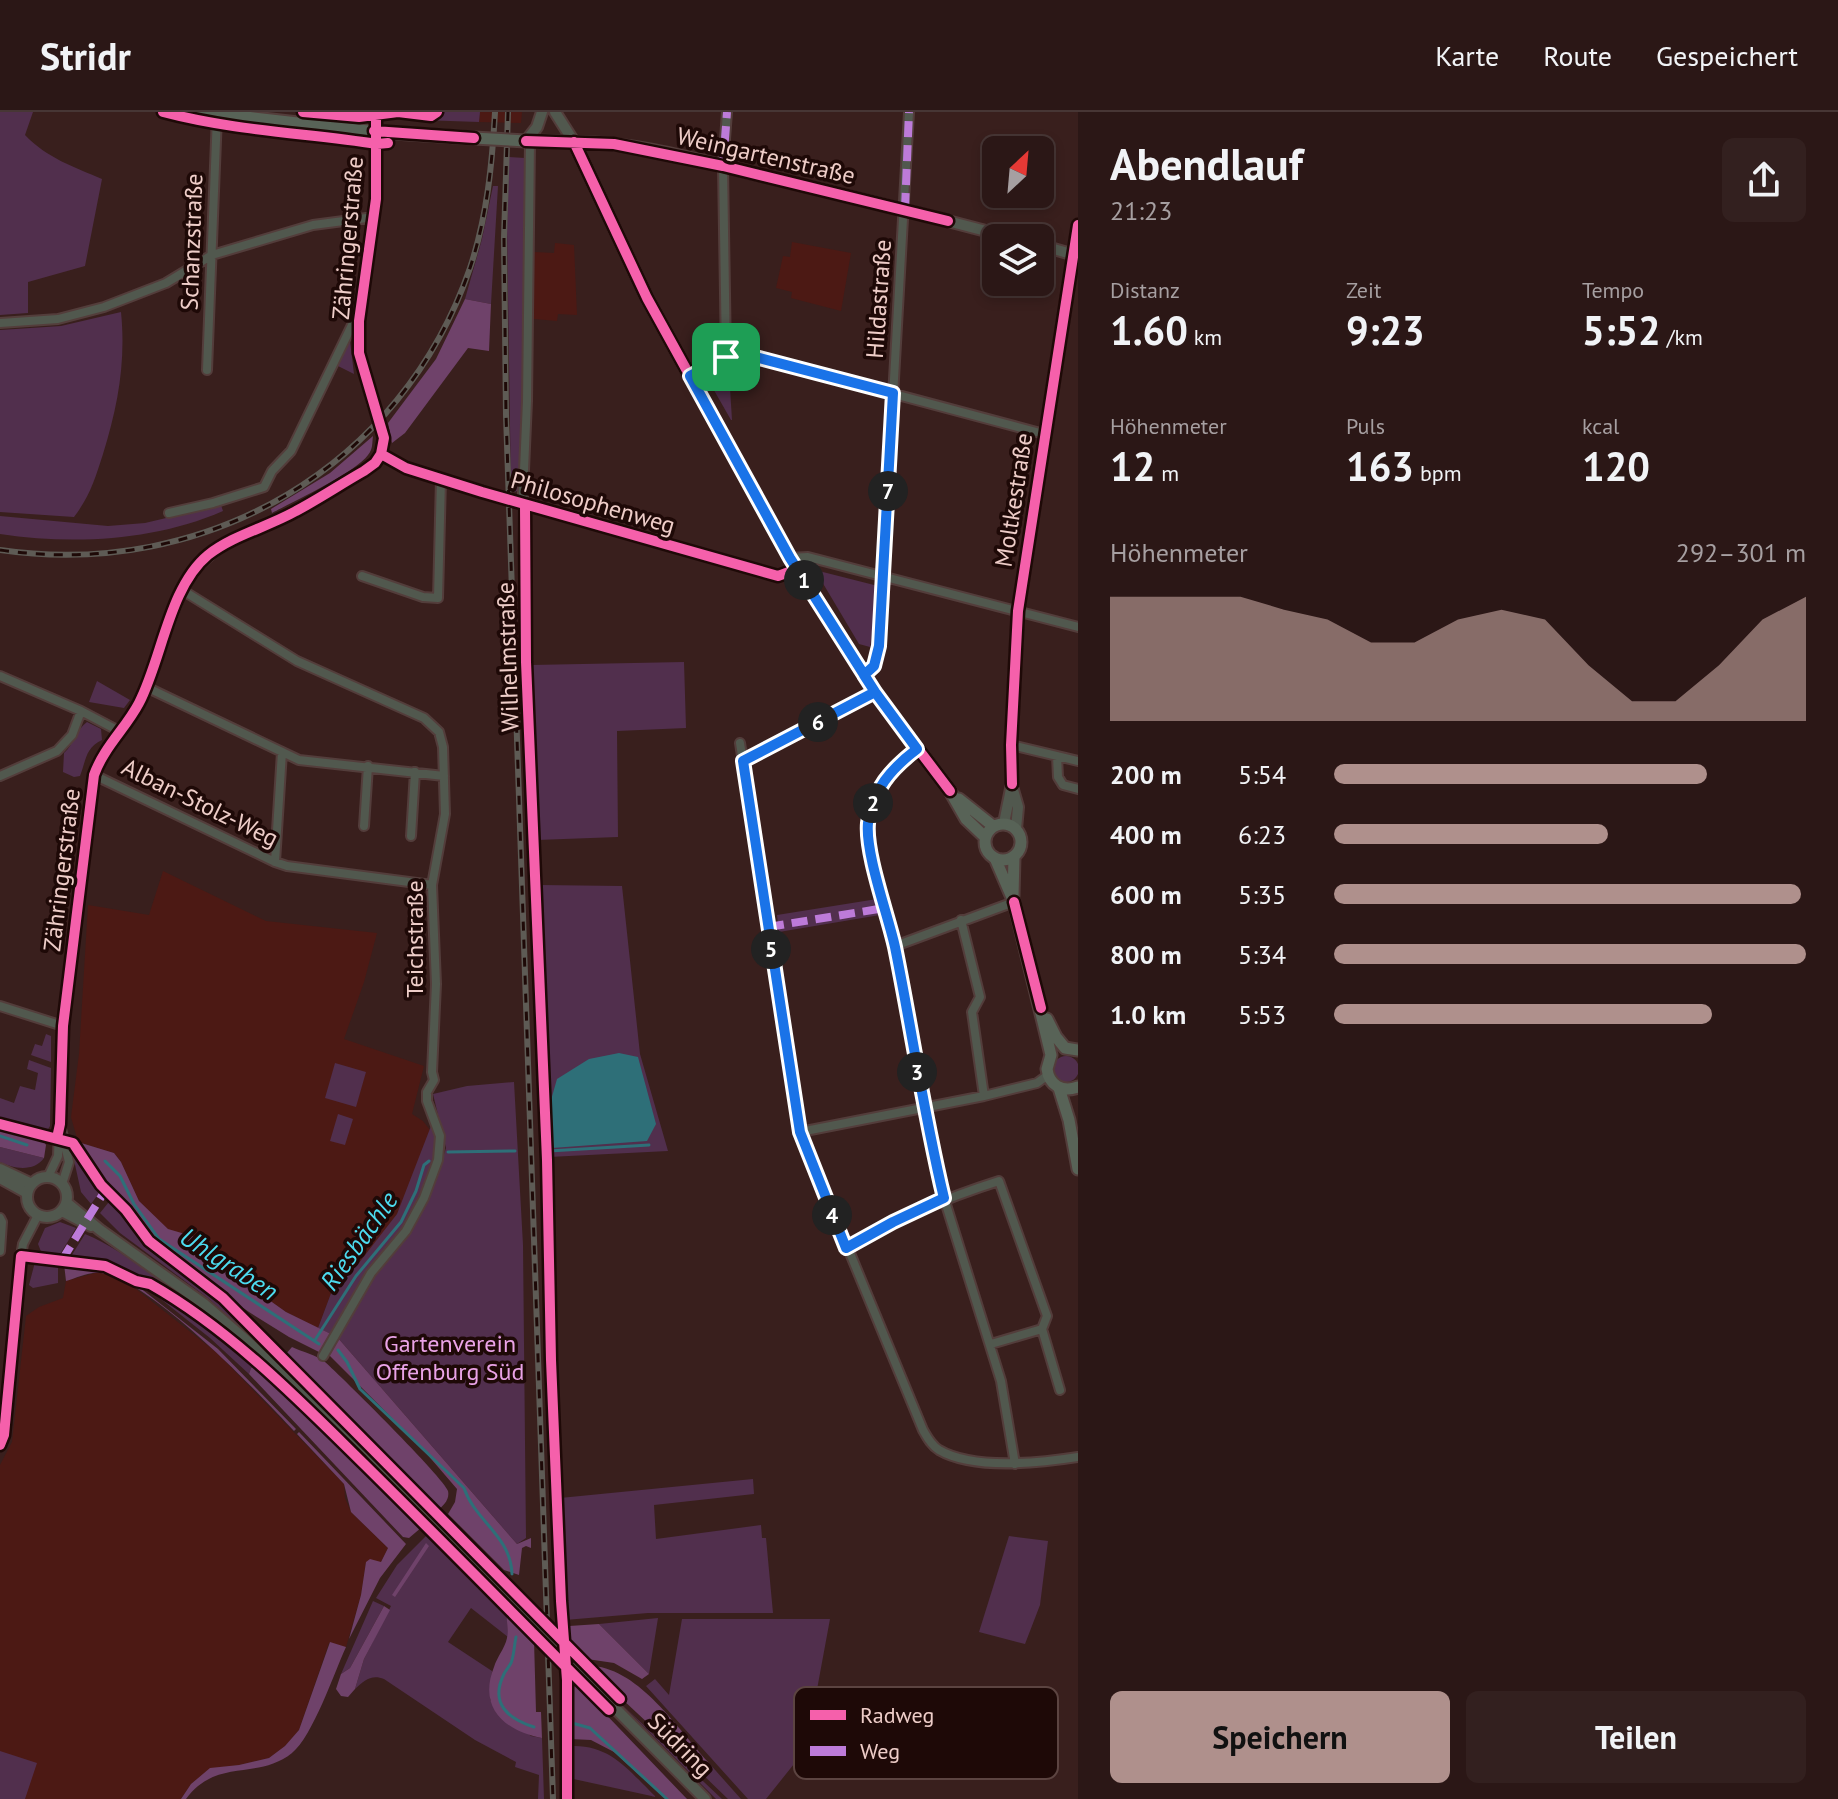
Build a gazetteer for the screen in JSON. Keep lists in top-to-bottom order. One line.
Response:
{"streets":{"street":["Weingartenstraße","Zähringerstraße","Schanzstraße","Hildastraße","Moltkestraße","Philosophenweg","Wilhelmstraße","Alban-Stolz-Weg","Teichstraße","Südring"]},"crossings":[["Weingartenstraße","Hildastraße"],["Zähringerstraße","Philosophenweg"],["Zähringerstraße","Alban-Stolz-Weg"],["Zähringerstraße","Teichstraße"],["Zähringerstraße","Südring"],["Philosophenweg","Wilhelmstraße"],["Alban-Stolz-Weg","Teichstraße"]],"water":["Riesbächle","Uhlgraben"],"parks":["Gartenverein Offenburg Süd"],"legend":["Radweg","Weg"],"north":"top right","page":{"header":"Stridr","nav":["Karte","Route","Gespeichert"],"heading":["Abendlauf","21:23"],"stats":[["Distanz","1.60 km"],["Zeit","9:23"],["Tempo","5:52 /km"],["Höhenmeter","12 m"],["Puls","163 bpm"],["kcal","120"]],"pins":["7","1","6","2","5","3","4"],"chart":["Höhenmeter","292–301 m"],"list":[{"name":"200 m","note":"5:54"},{"name":"400 m","note":"6:23"},{"name":"600 m","note":"5:35"},{"name":"800 m","note":"5:34"},{"name":"1.0 km","note":"5:53"}],"buttons":["Speichern","Teilen"]}}
